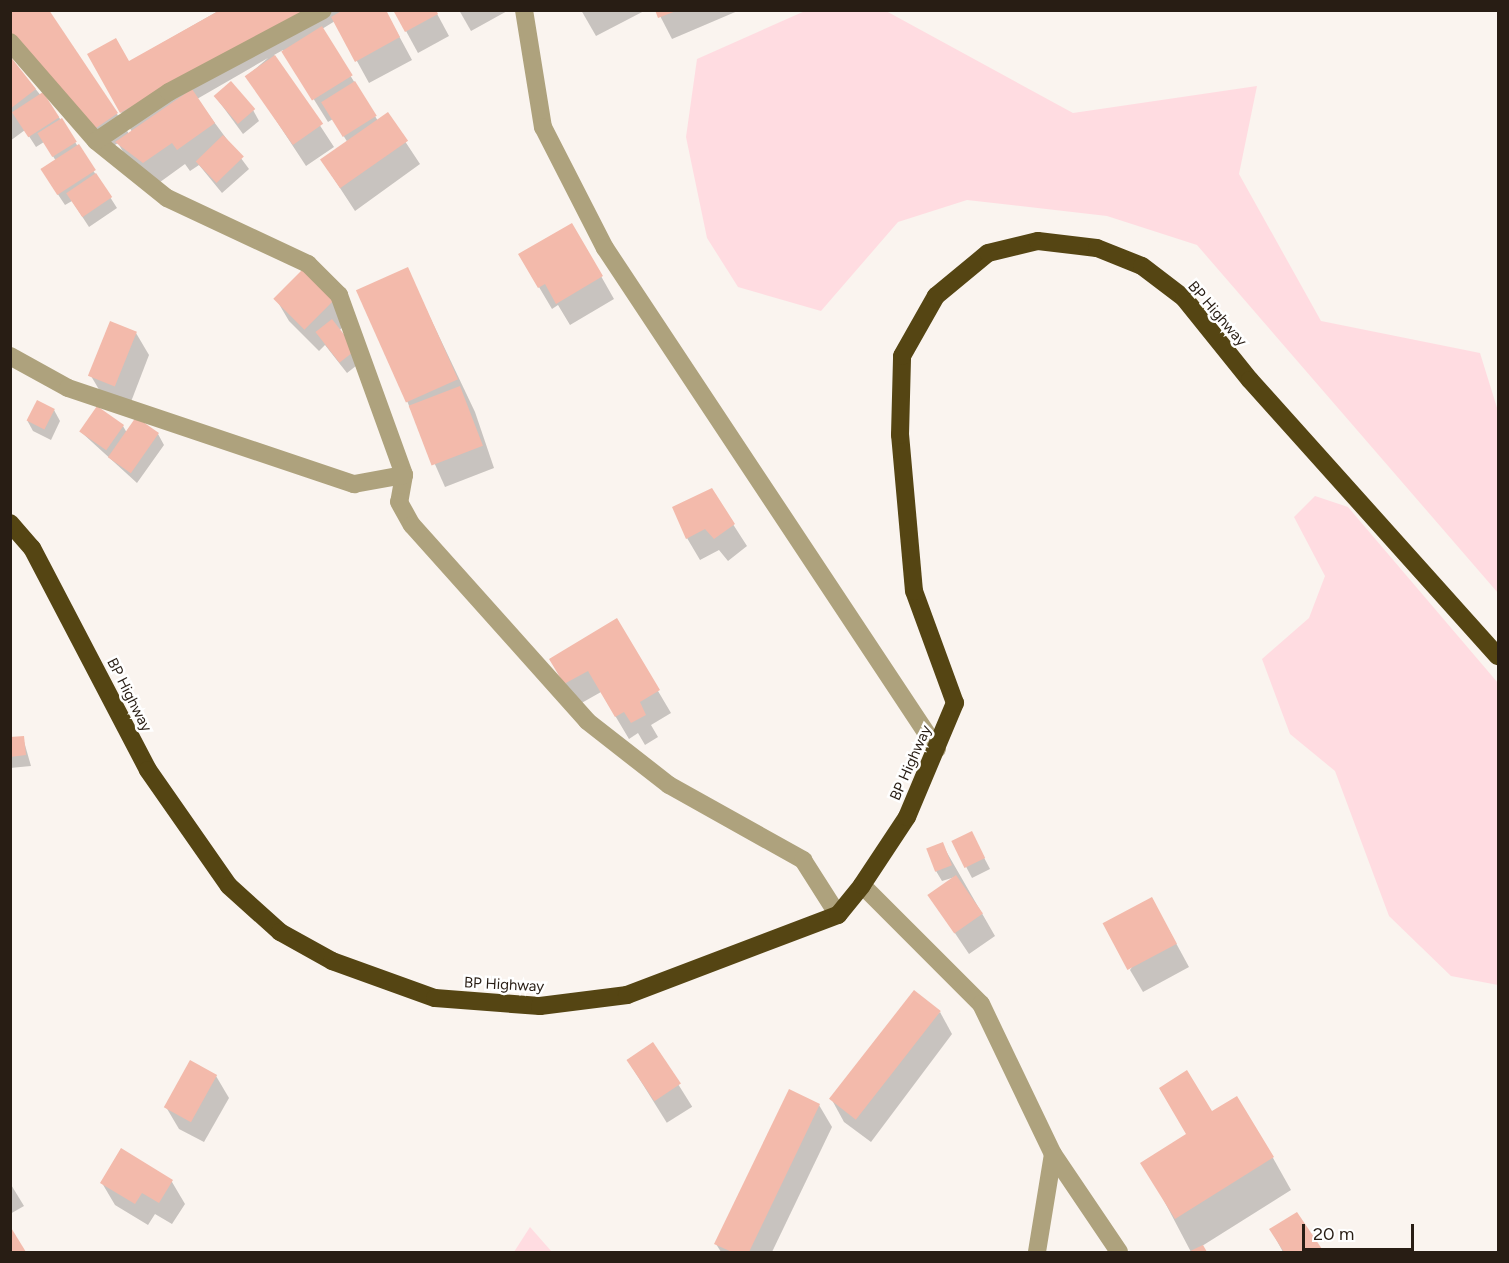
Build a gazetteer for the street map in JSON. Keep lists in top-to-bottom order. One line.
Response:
{"streets":{"highway":["BP Highway"]},"scale_bar":"20 m"}
